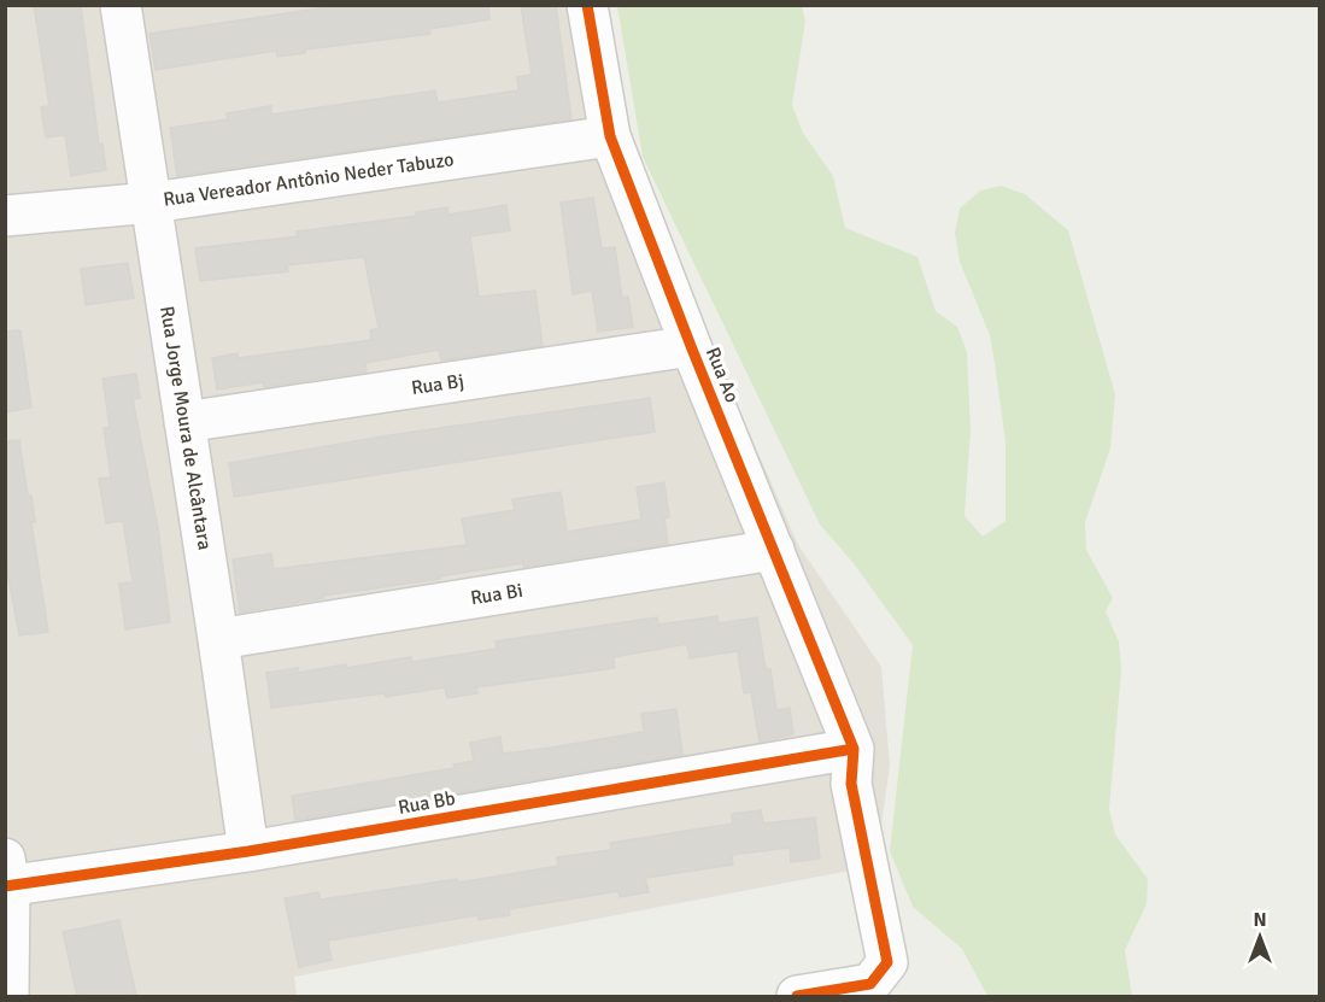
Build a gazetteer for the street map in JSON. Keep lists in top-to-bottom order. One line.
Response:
{"streets":{"street":["Rua Vereador Antônio Neder Tabuzo","Rua Ao","Rua Bj","Rua Jorge Moura de Alcântara","Rua Bi","Rua Bb"]},"crossings":[["Rua Vereador Antônio Neder Tabuzo","Rua Ao"],["Rua Vereador Antônio Neder Tabuzo","Rua Jorge Moura de Alcântara"],["Rua Ao","Rua Bj"],["Rua Ao","Rua Bi"],["Rua Ao","Rua Bb"],["Rua Bj","Rua Jorge Moura de Alcântara"],["Rua Jorge Moura de Alcântara","Rua Bi"],["Rua Jorge Moura de Alcântara","Rua Bb"]],"north":"top"}
